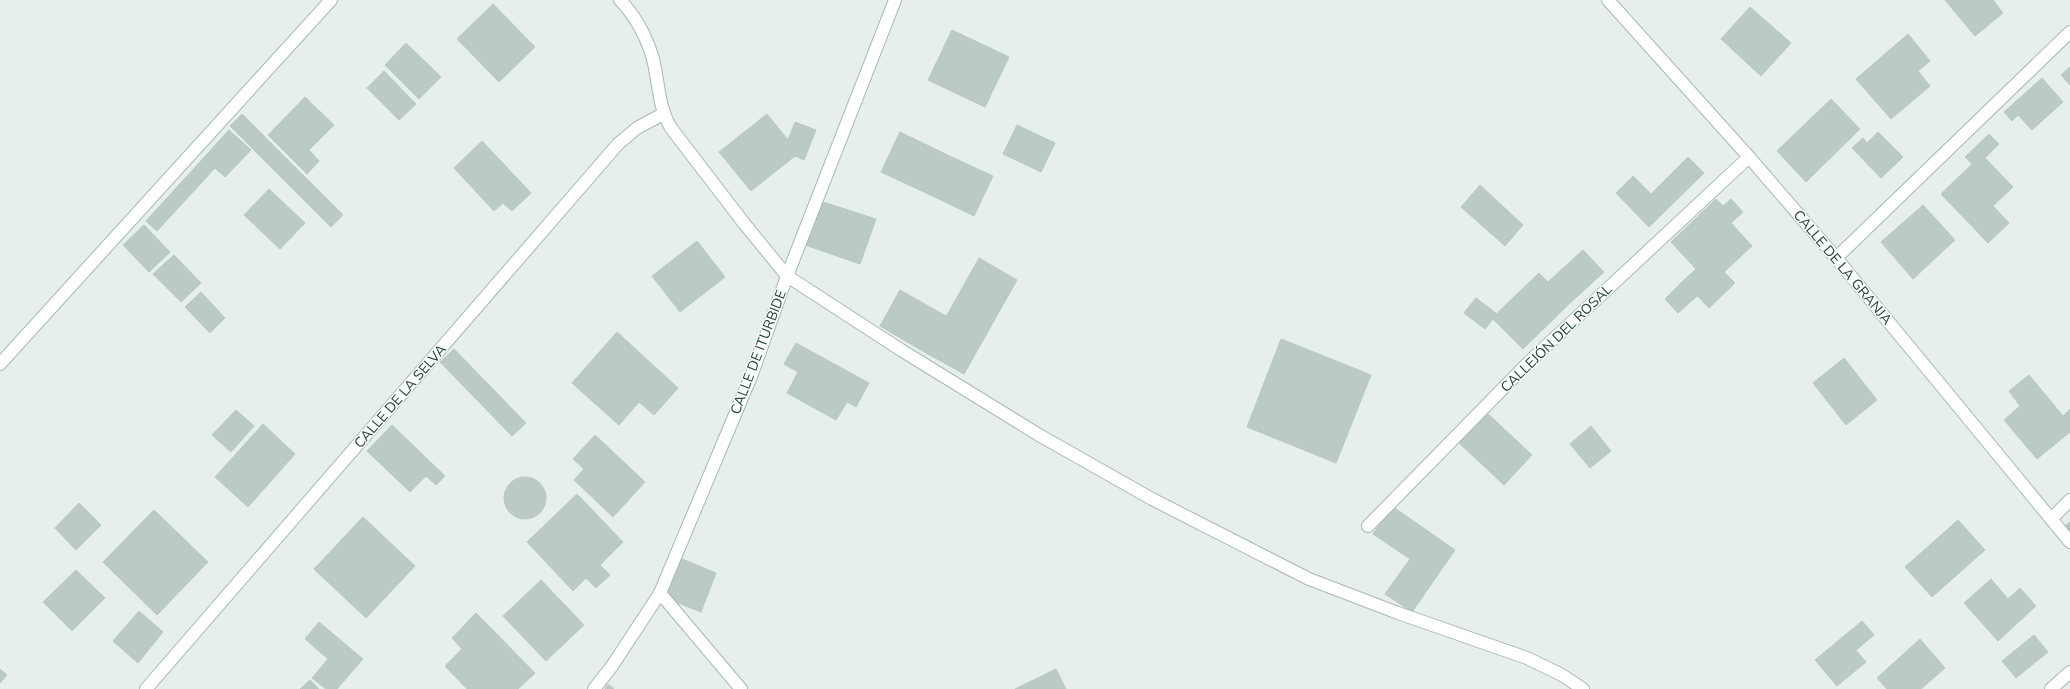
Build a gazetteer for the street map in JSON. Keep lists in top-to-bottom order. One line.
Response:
{"streets":{"street":["CALLE DE LA GRANJA","CALLEJÓN DEL ROSAL","CALLE DE ITURBIDE","CALLE DE LA SELVA"]},"crossings":[["CALLE DE LA GRANJA","CALLEJÓN DEL ROSAL"]]}
